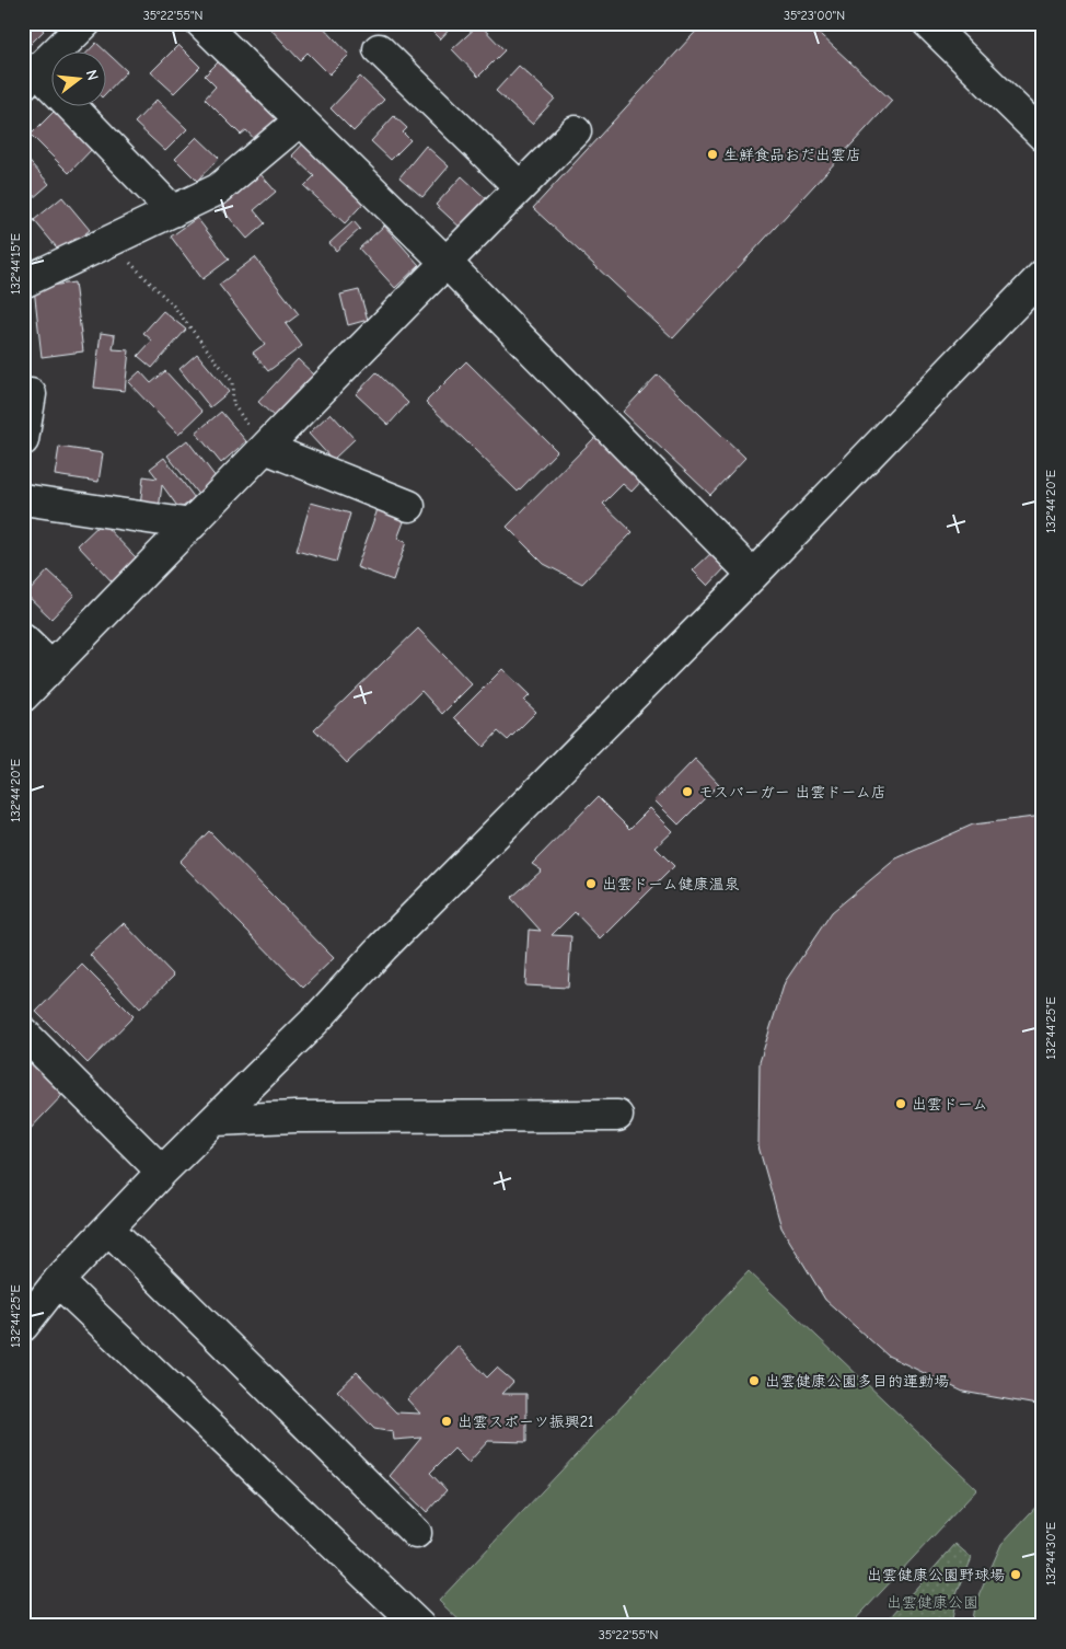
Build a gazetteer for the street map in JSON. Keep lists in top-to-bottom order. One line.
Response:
{"parks":["出雲健康公園"],"places":["生鮮食品おだ出雲店","モスバーガー 出雲ドーム店","出雲ドーム健康温泉","出雲ドーム","出雲健康公園多目的運動場","出雲スポーツ振興21","出雲健康公園野球場"],"north":"right","coordinates":["35°22'55\"N","35°23'00\"N","132°44'15\"E","132°44'20\"E","132°44'25\"E","132°44'30\"E"]}
